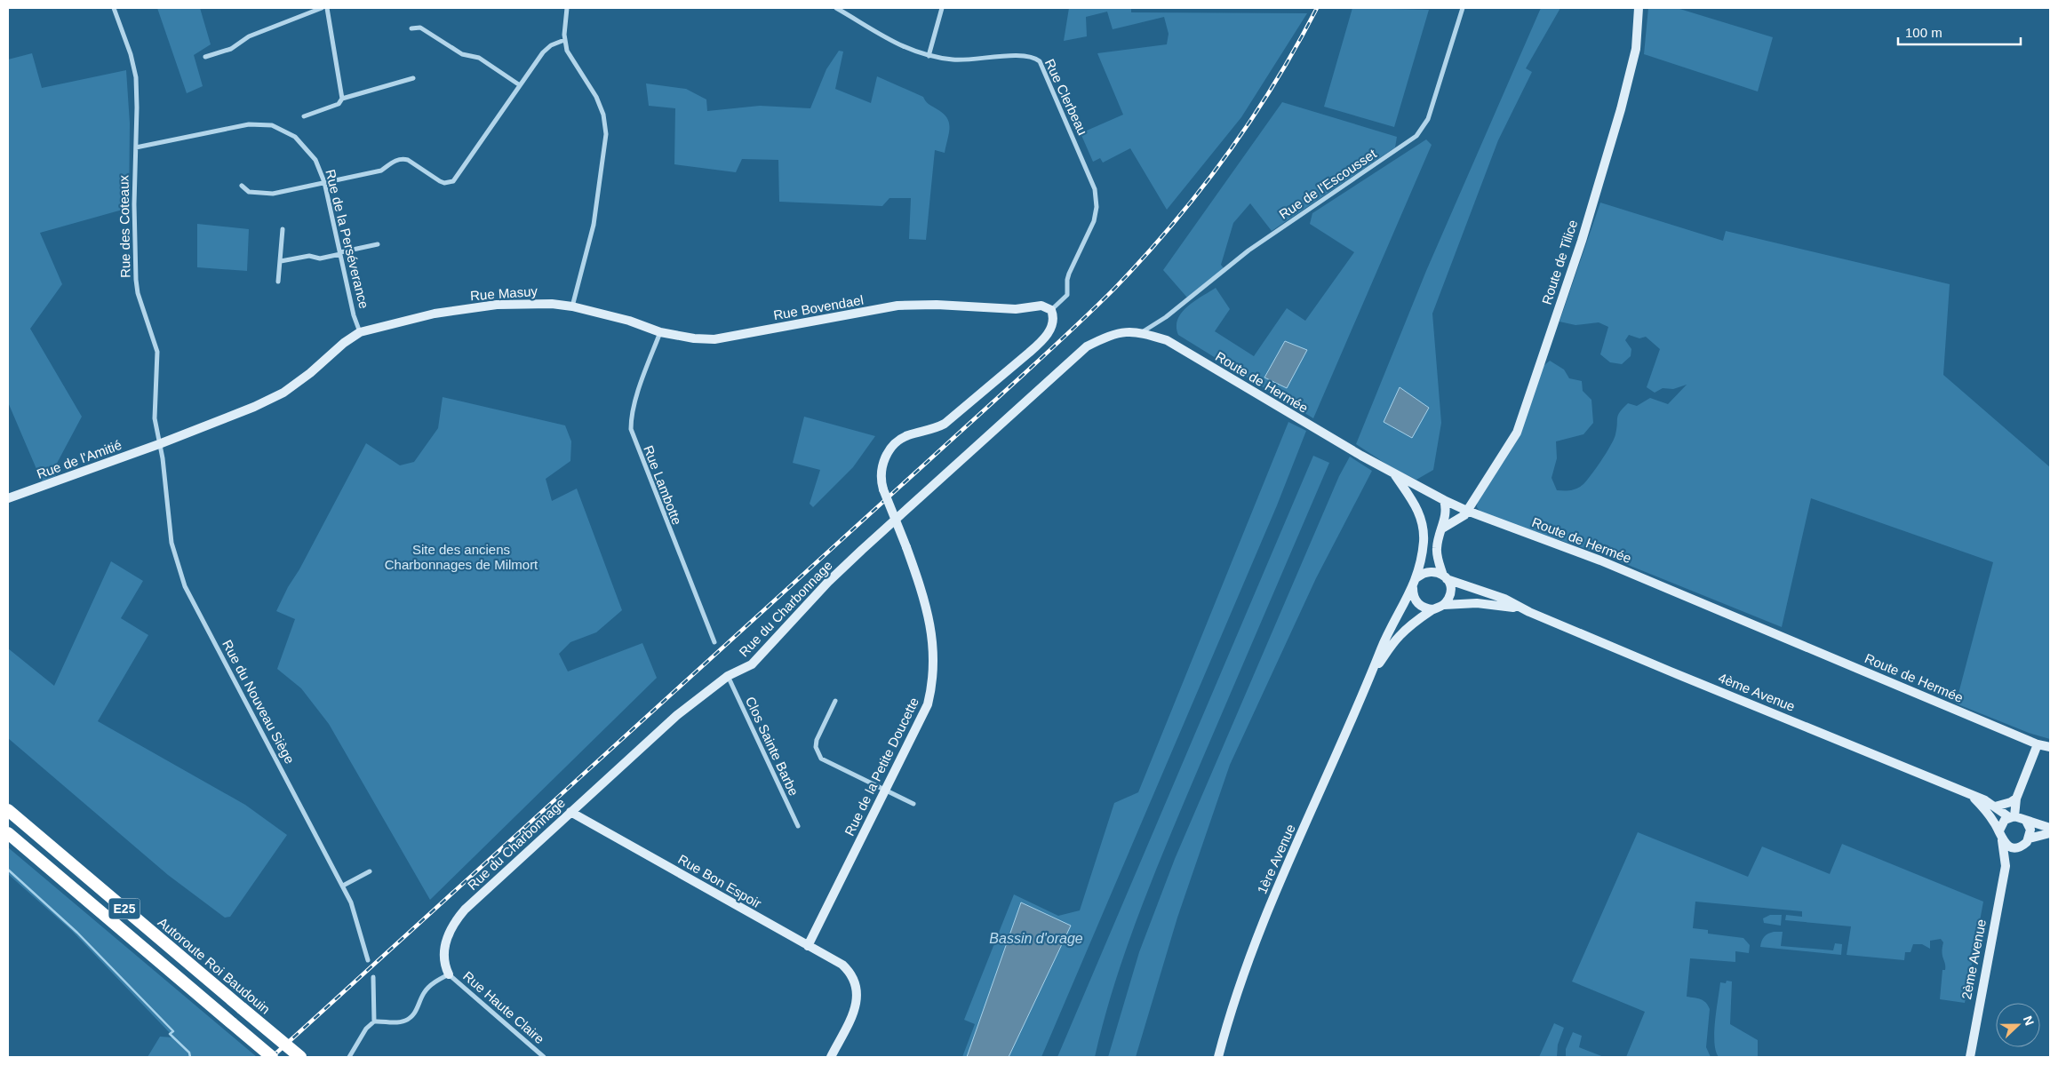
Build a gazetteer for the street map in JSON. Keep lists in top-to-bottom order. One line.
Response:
{"streets":{"highway":["E25","Autoroute Roi Baudouin"],"street":["Rue Clerbeau","Rue de l'Escousset","Rue des Coteaux","Rue de la Perséverance","Route de Tilice","Rue Masuy","Rue Bovendael","Route de Hermée","Rue de l'Amitié","Rue Lambotte","Rue du Charbonnage","4ème Avenue","Rue du Nouveau Siège","Clos Sainte Barbe","Rue de la Petite Doucette","1ère Avenue","Rue Bon Espoir","2ème Avenue","Rue Haute Claire"]},"crossings":[["Rue Clerbeau","Rue Bovendael"],["Rue Clerbeau","Rue de la Petite Doucette"],["Rue de l'Escousset","Route de Hermée"],["Rue des Coteaux","Rue de la Perséverance"],["Rue des Coteaux","Rue Masuy"],["Rue des Coteaux","Rue de l'Amitié"],["Rue des Coteaux","Rue du Nouveau Siège"],["Rue de la Perséverance","Rue Masuy"],["Route de Tilice","Route de Hermée"],["Rue Masuy","Rue Bovendael"],["Rue Masuy","Rue de l'Amitié"],["Rue Masuy","Rue du Nouveau Siège"],["Rue Bovendael","Rue Lambotte"],["Rue Bovendael","Rue de la Petite Doucette"],["Route de Hermée","Rue du Charbonnage"],["Route de Hermée","1ère Avenue"],["Rue de l'Amitié","Rue du Nouveau Siège"],["Rue du Charbonnage","Clos Sainte Barbe"],["Rue du Charbonnage","Rue Bon Espoir"],["Rue du Charbonnage","Rue Haute Claire"],["4ème Avenue","1ère Avenue"],["4ème Avenue","2ème Avenue"],["Rue de la Petite Doucette","Rue Bon Espoir"]],"water":["Bassin d'orage"],"parks":["Site des anciens Charbonnages de Milmort"],"scale_bar":"100 m","north":"right"}
